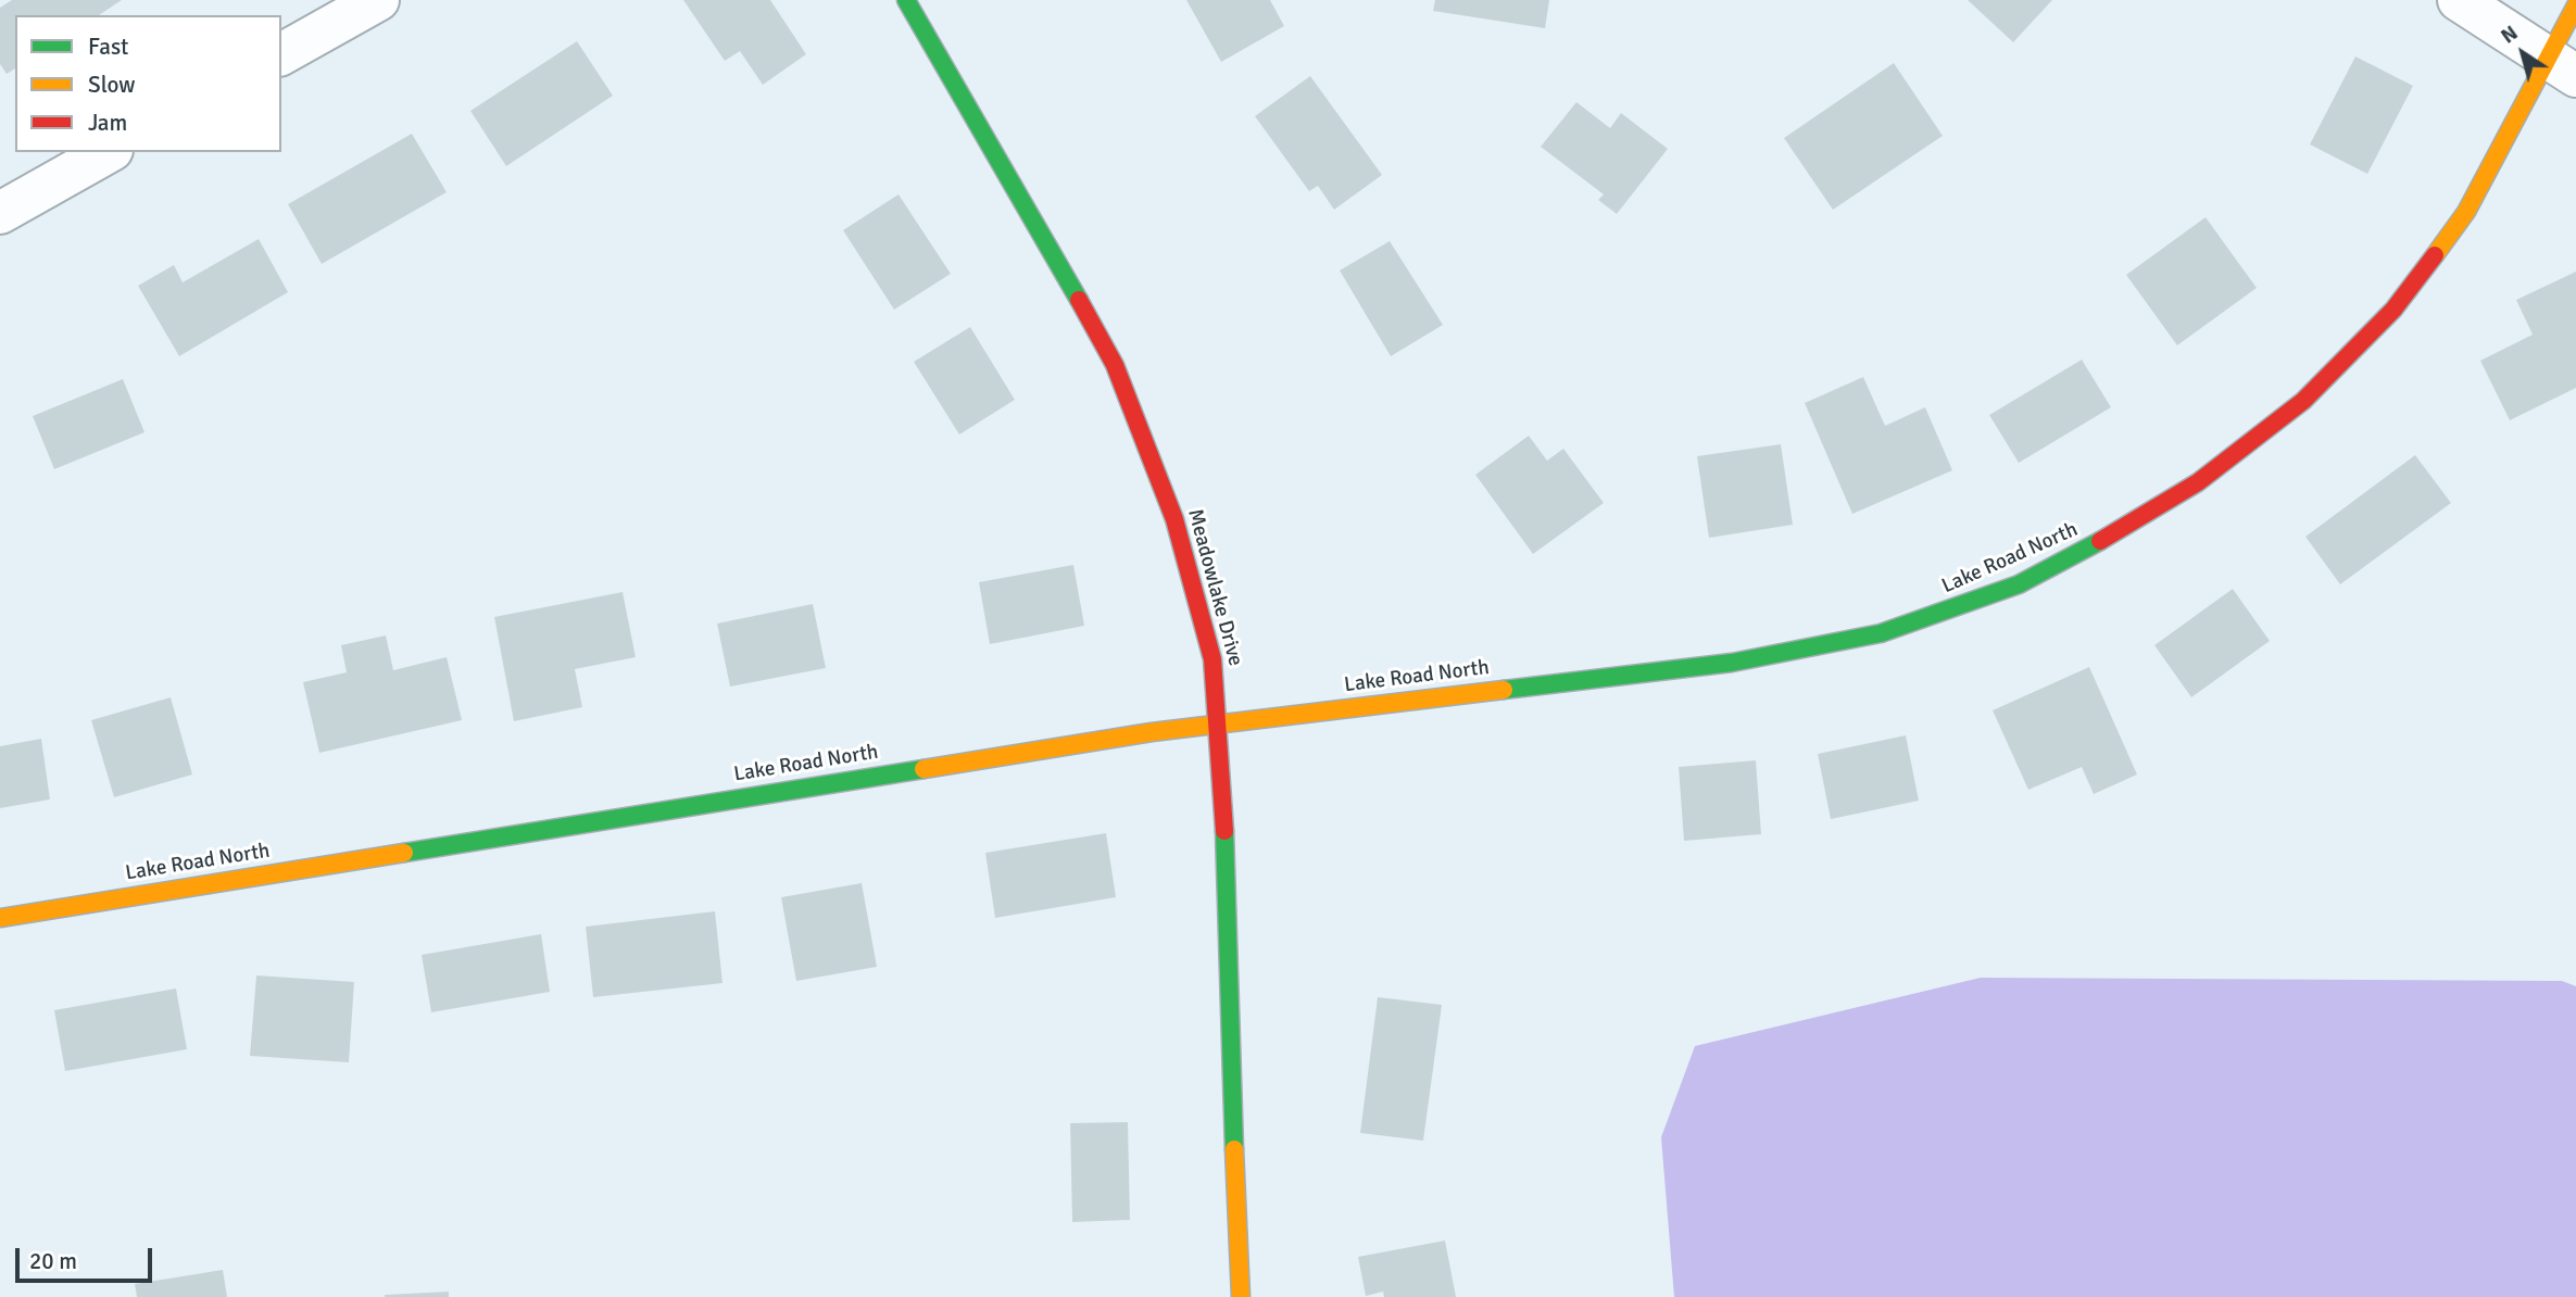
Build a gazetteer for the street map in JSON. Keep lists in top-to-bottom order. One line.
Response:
{"streets":{"street":["Lake Road North","Meadowlake Drive"]},"crossings":[["Lake Road North","Meadowlake Drive"]],"legend":["Fast","Slow","Jam"],"scale_bar":"20 m","north":"top left"}
